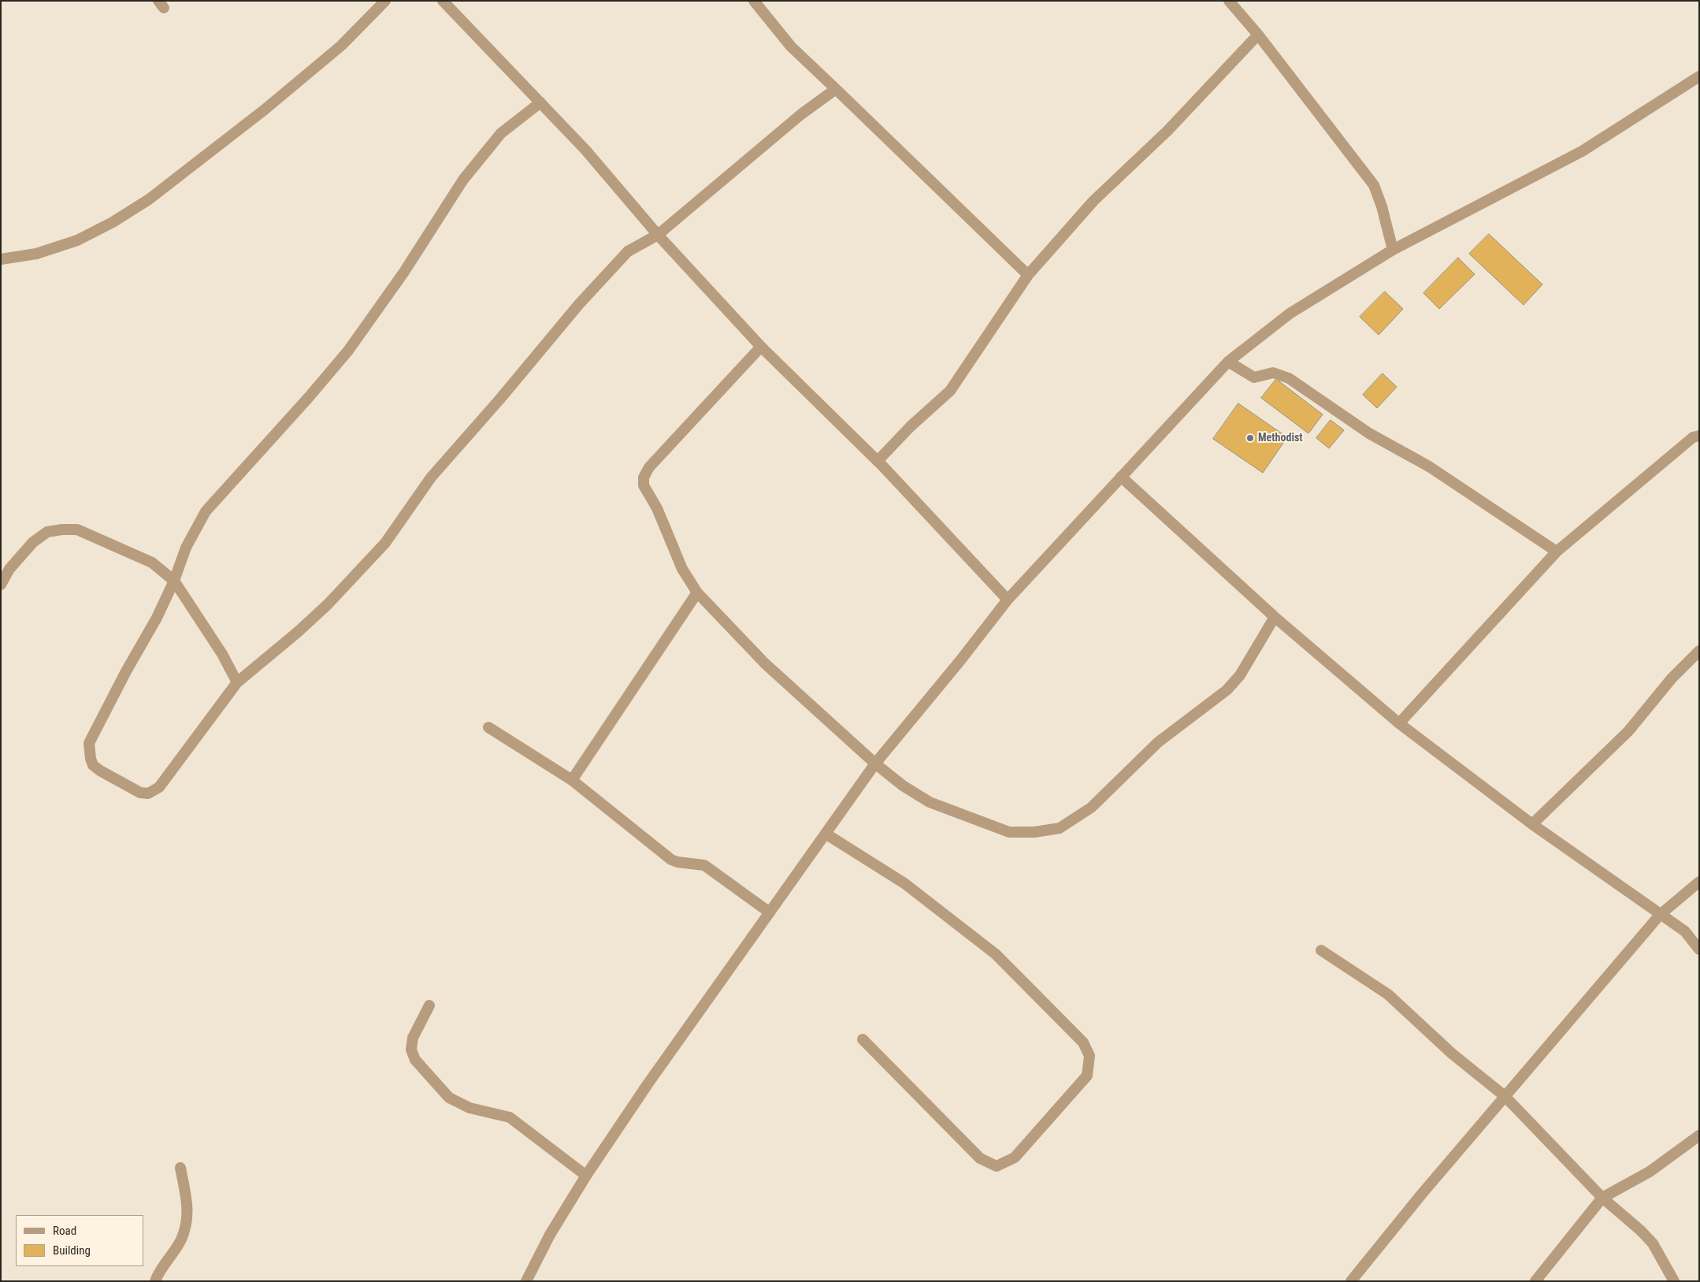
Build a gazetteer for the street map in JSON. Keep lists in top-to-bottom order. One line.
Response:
{"places":["Methodist"],"legend":["Road","Building"]}
